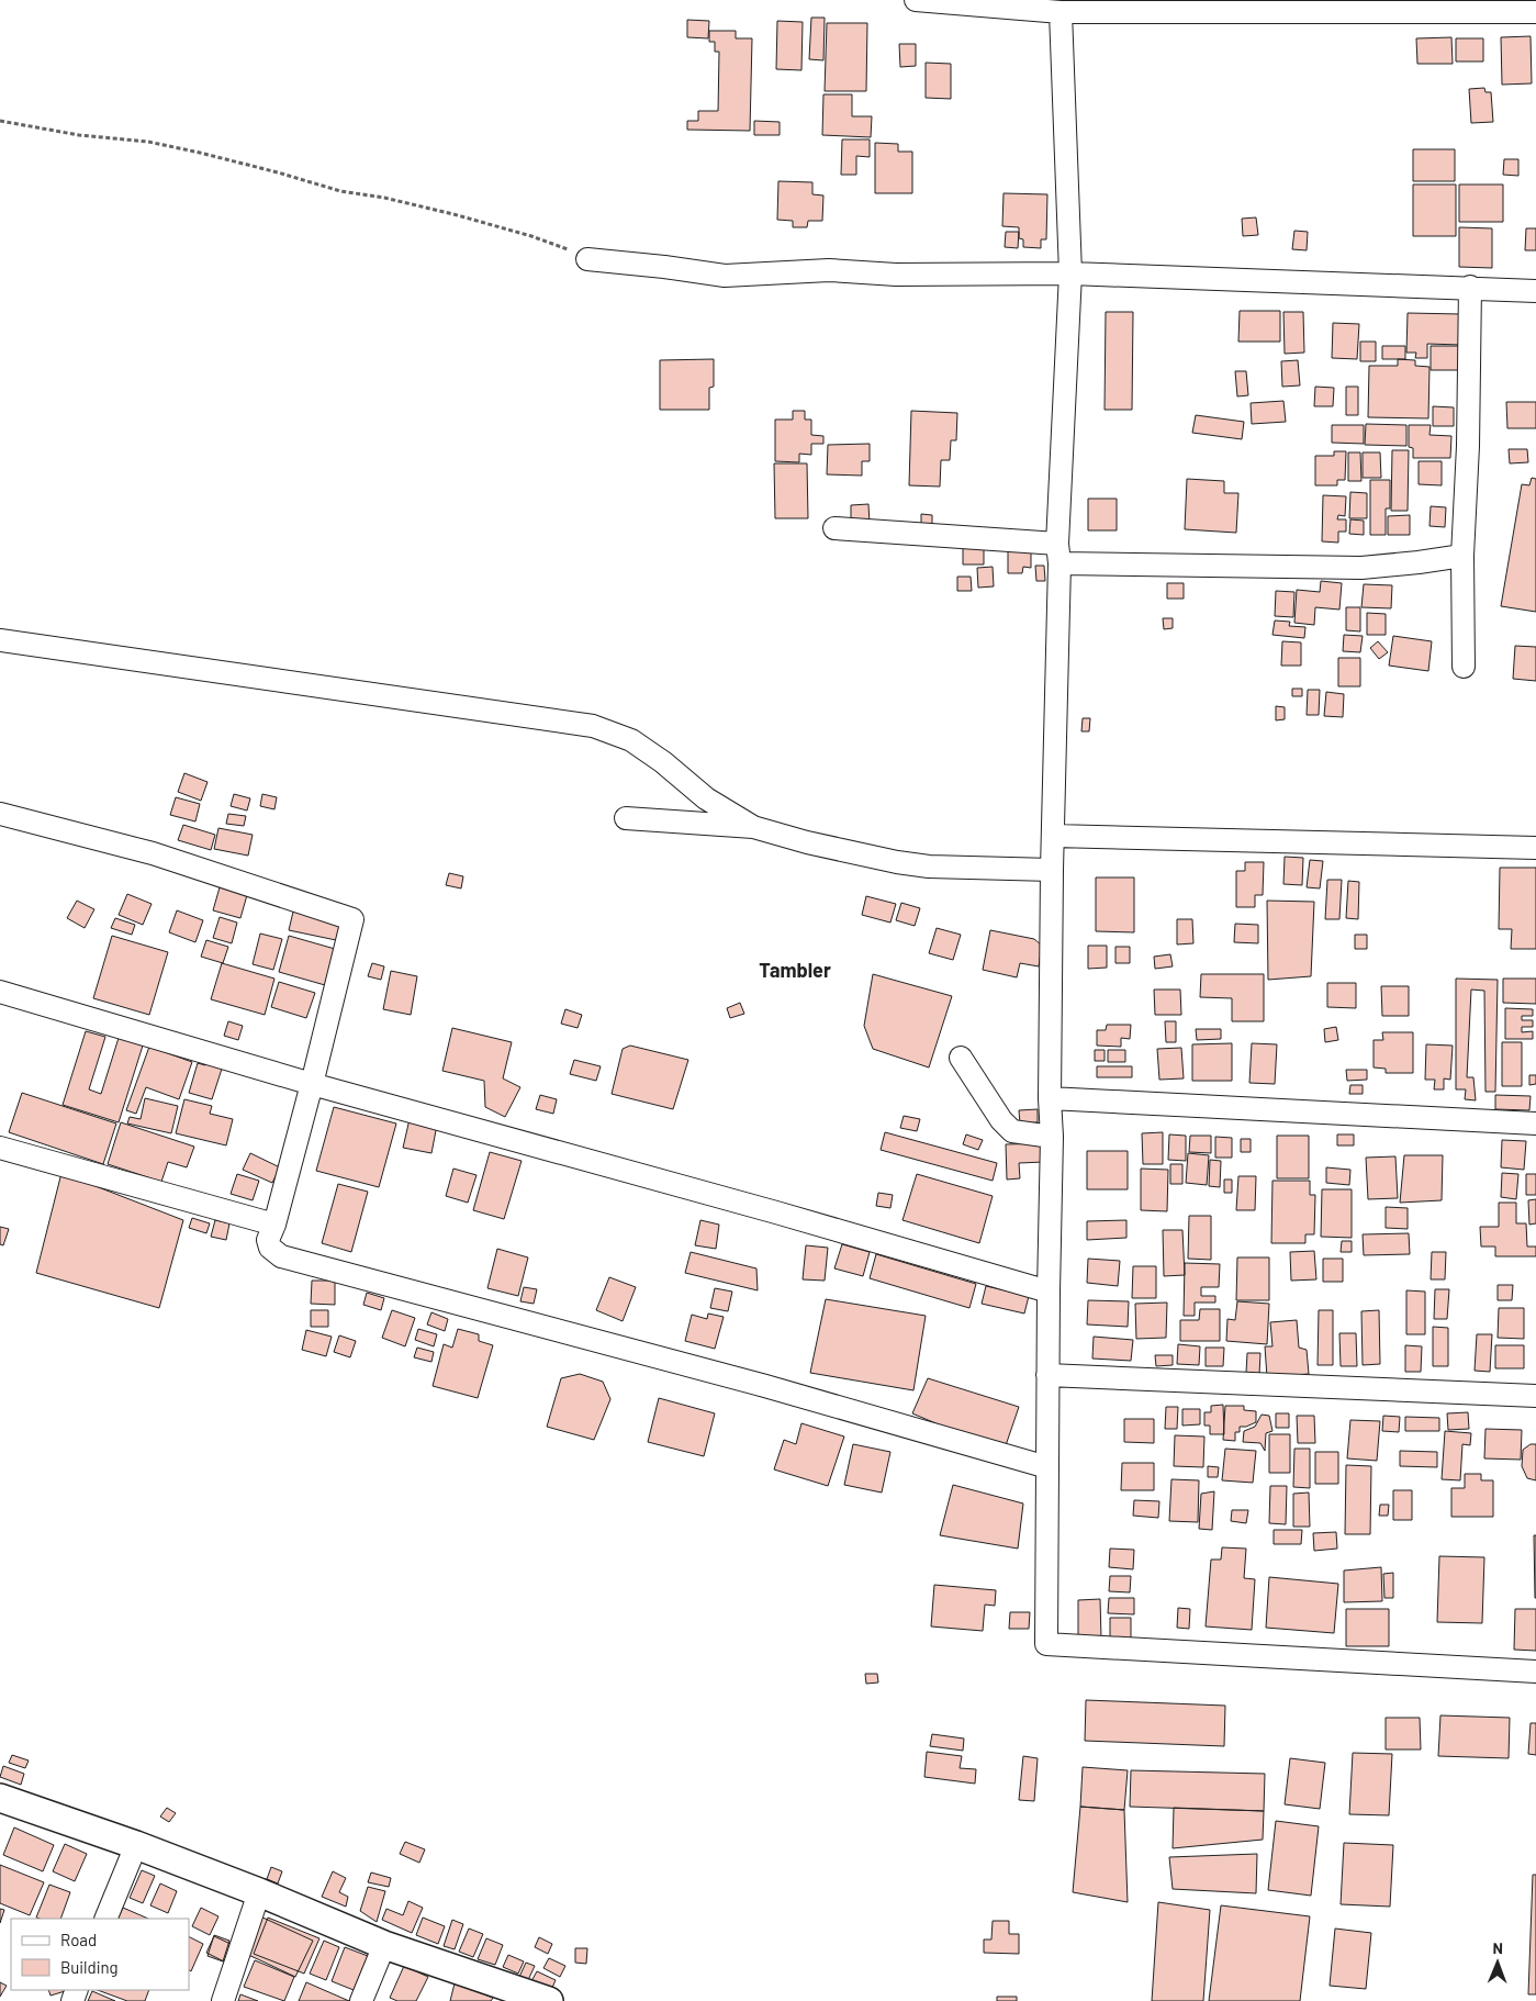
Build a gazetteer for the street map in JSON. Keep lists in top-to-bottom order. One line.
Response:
{"districts":["Tambler"],"legend":["Road","Building"],"north":"top"}
